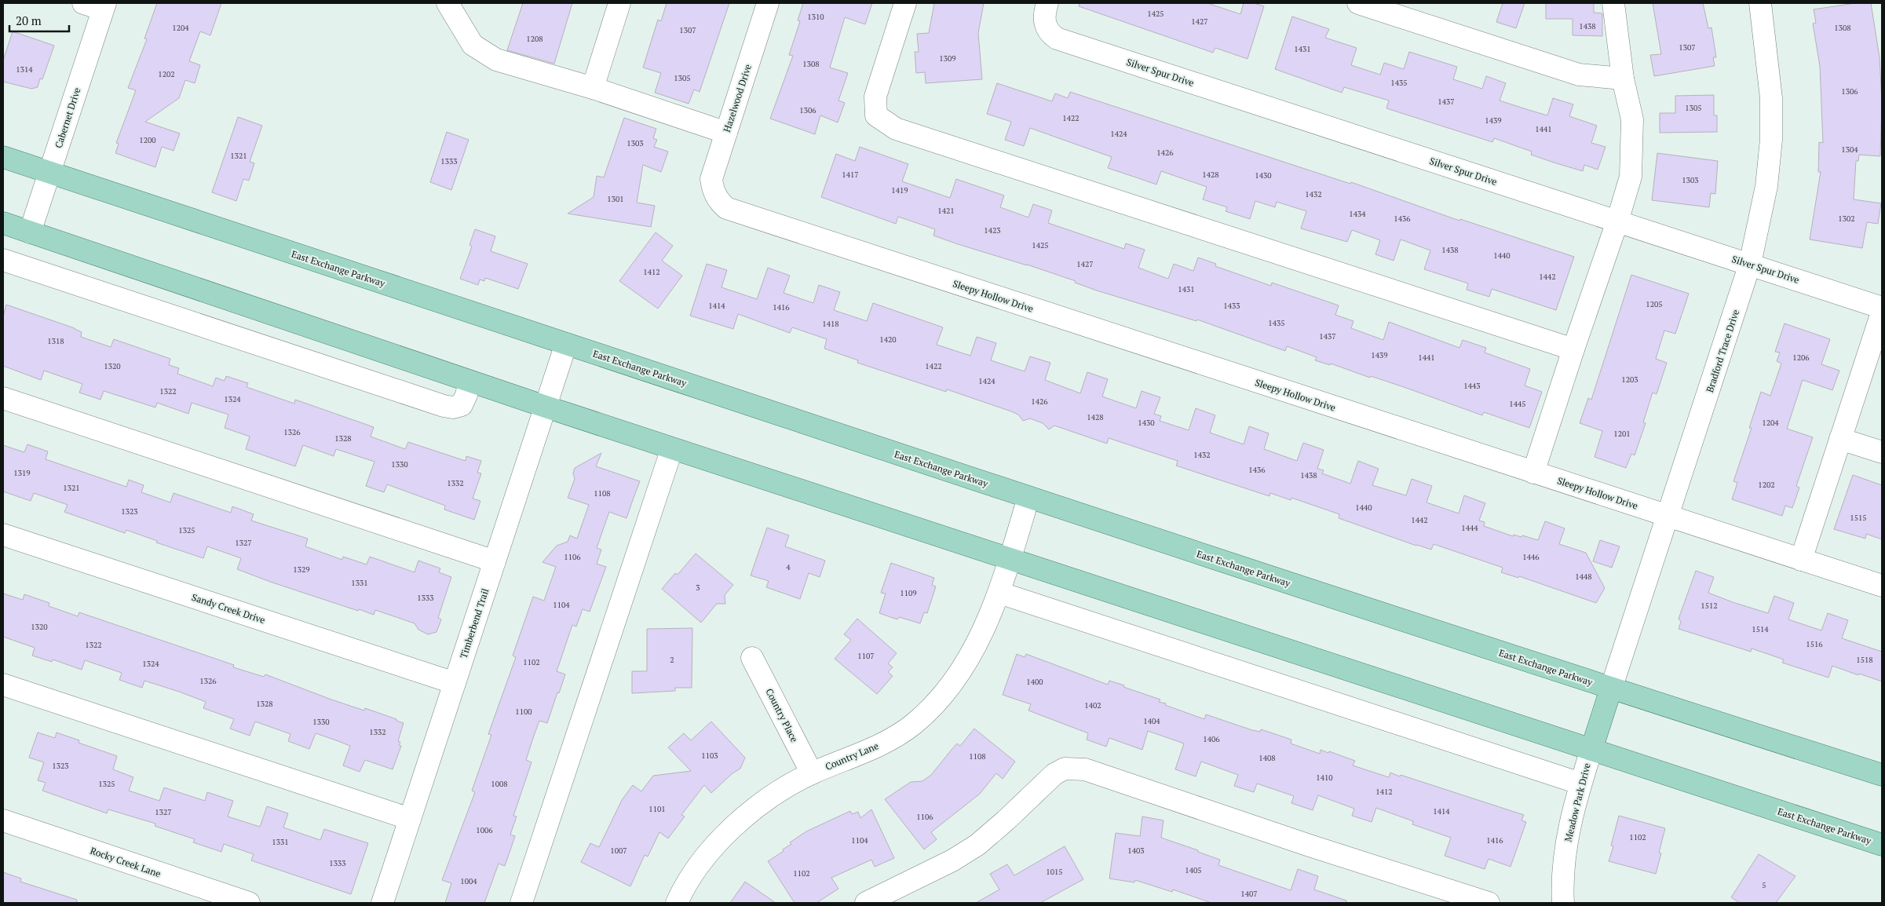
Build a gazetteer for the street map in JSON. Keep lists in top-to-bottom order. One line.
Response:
{"streets":{"main road":["East Exchange Parkway"],"street":["Silver Spur Drive","Hazelwood Drive","Cabernet Drive","Sleepy Hollow Drive","Bradford Trace Drive","Sandy Creek Drive","Timberbend Trail","Country Place","Country Lane","Meadow Park Drive","Rocky Creek Lane"]},"crossings":[["Silver Spur Drive","Bradford Trace Drive"],["Hazelwood Drive","Sleepy Hollow Drive"],["Cabernet Drive","East Exchange Parkway"],["East Exchange Parkway","Bradford Trace Drive"],["East Exchange Parkway","Timberbend Trail"],["East Exchange Parkway","Country Lane"],["East Exchange Parkway","Meadow Park Drive"],["Sleepy Hollow Drive","Bradford Trace Drive"],["Sandy Creek Drive","Timberbend Trail"],["Country Place","Country Lane"]],"house_numbers":["1425","1310","1427","1438","1204","1308","1307","1208","1307","1431","1309","1308","1314","1202","1305","1435","1306","1437","1305","1306","1422","1439","1441","1424","1200","1303","1304","1426","1321","1333","1417","1428","1430","1303","1419","1432","1301","1421","1434","1436","1302","1423","1425","1438","1440","1427","1412","1442","1431","1205","1414","1433","1416","1435","1418","1437","1420","1318","1439","1441","1206","1320","1422","1203","1424","1443","1322","1324","1426","1445","1428","1430","1204","1326","1201","1328","1432","1330","1436","1319","1438","1332","1202","1321","1108","1440","1323","1515","1442","1444","1325","1327","1106","1446","4","1329","1448","1331","3","1109","1333","1104","1512","1320","1514","1516","1322","1107","2","1518","1102","1324","1326","1400","1328","1402","1100","1404","1330","1332","1406","1103","1108","1408","1323","1410","1325","1008","1412","1101","1414","1327","1106","1006","1102","1104","1416","1331","1007","1403","1333","1405","1015","1102","1004","5","1407"],"scale_bar":"20 m"}
